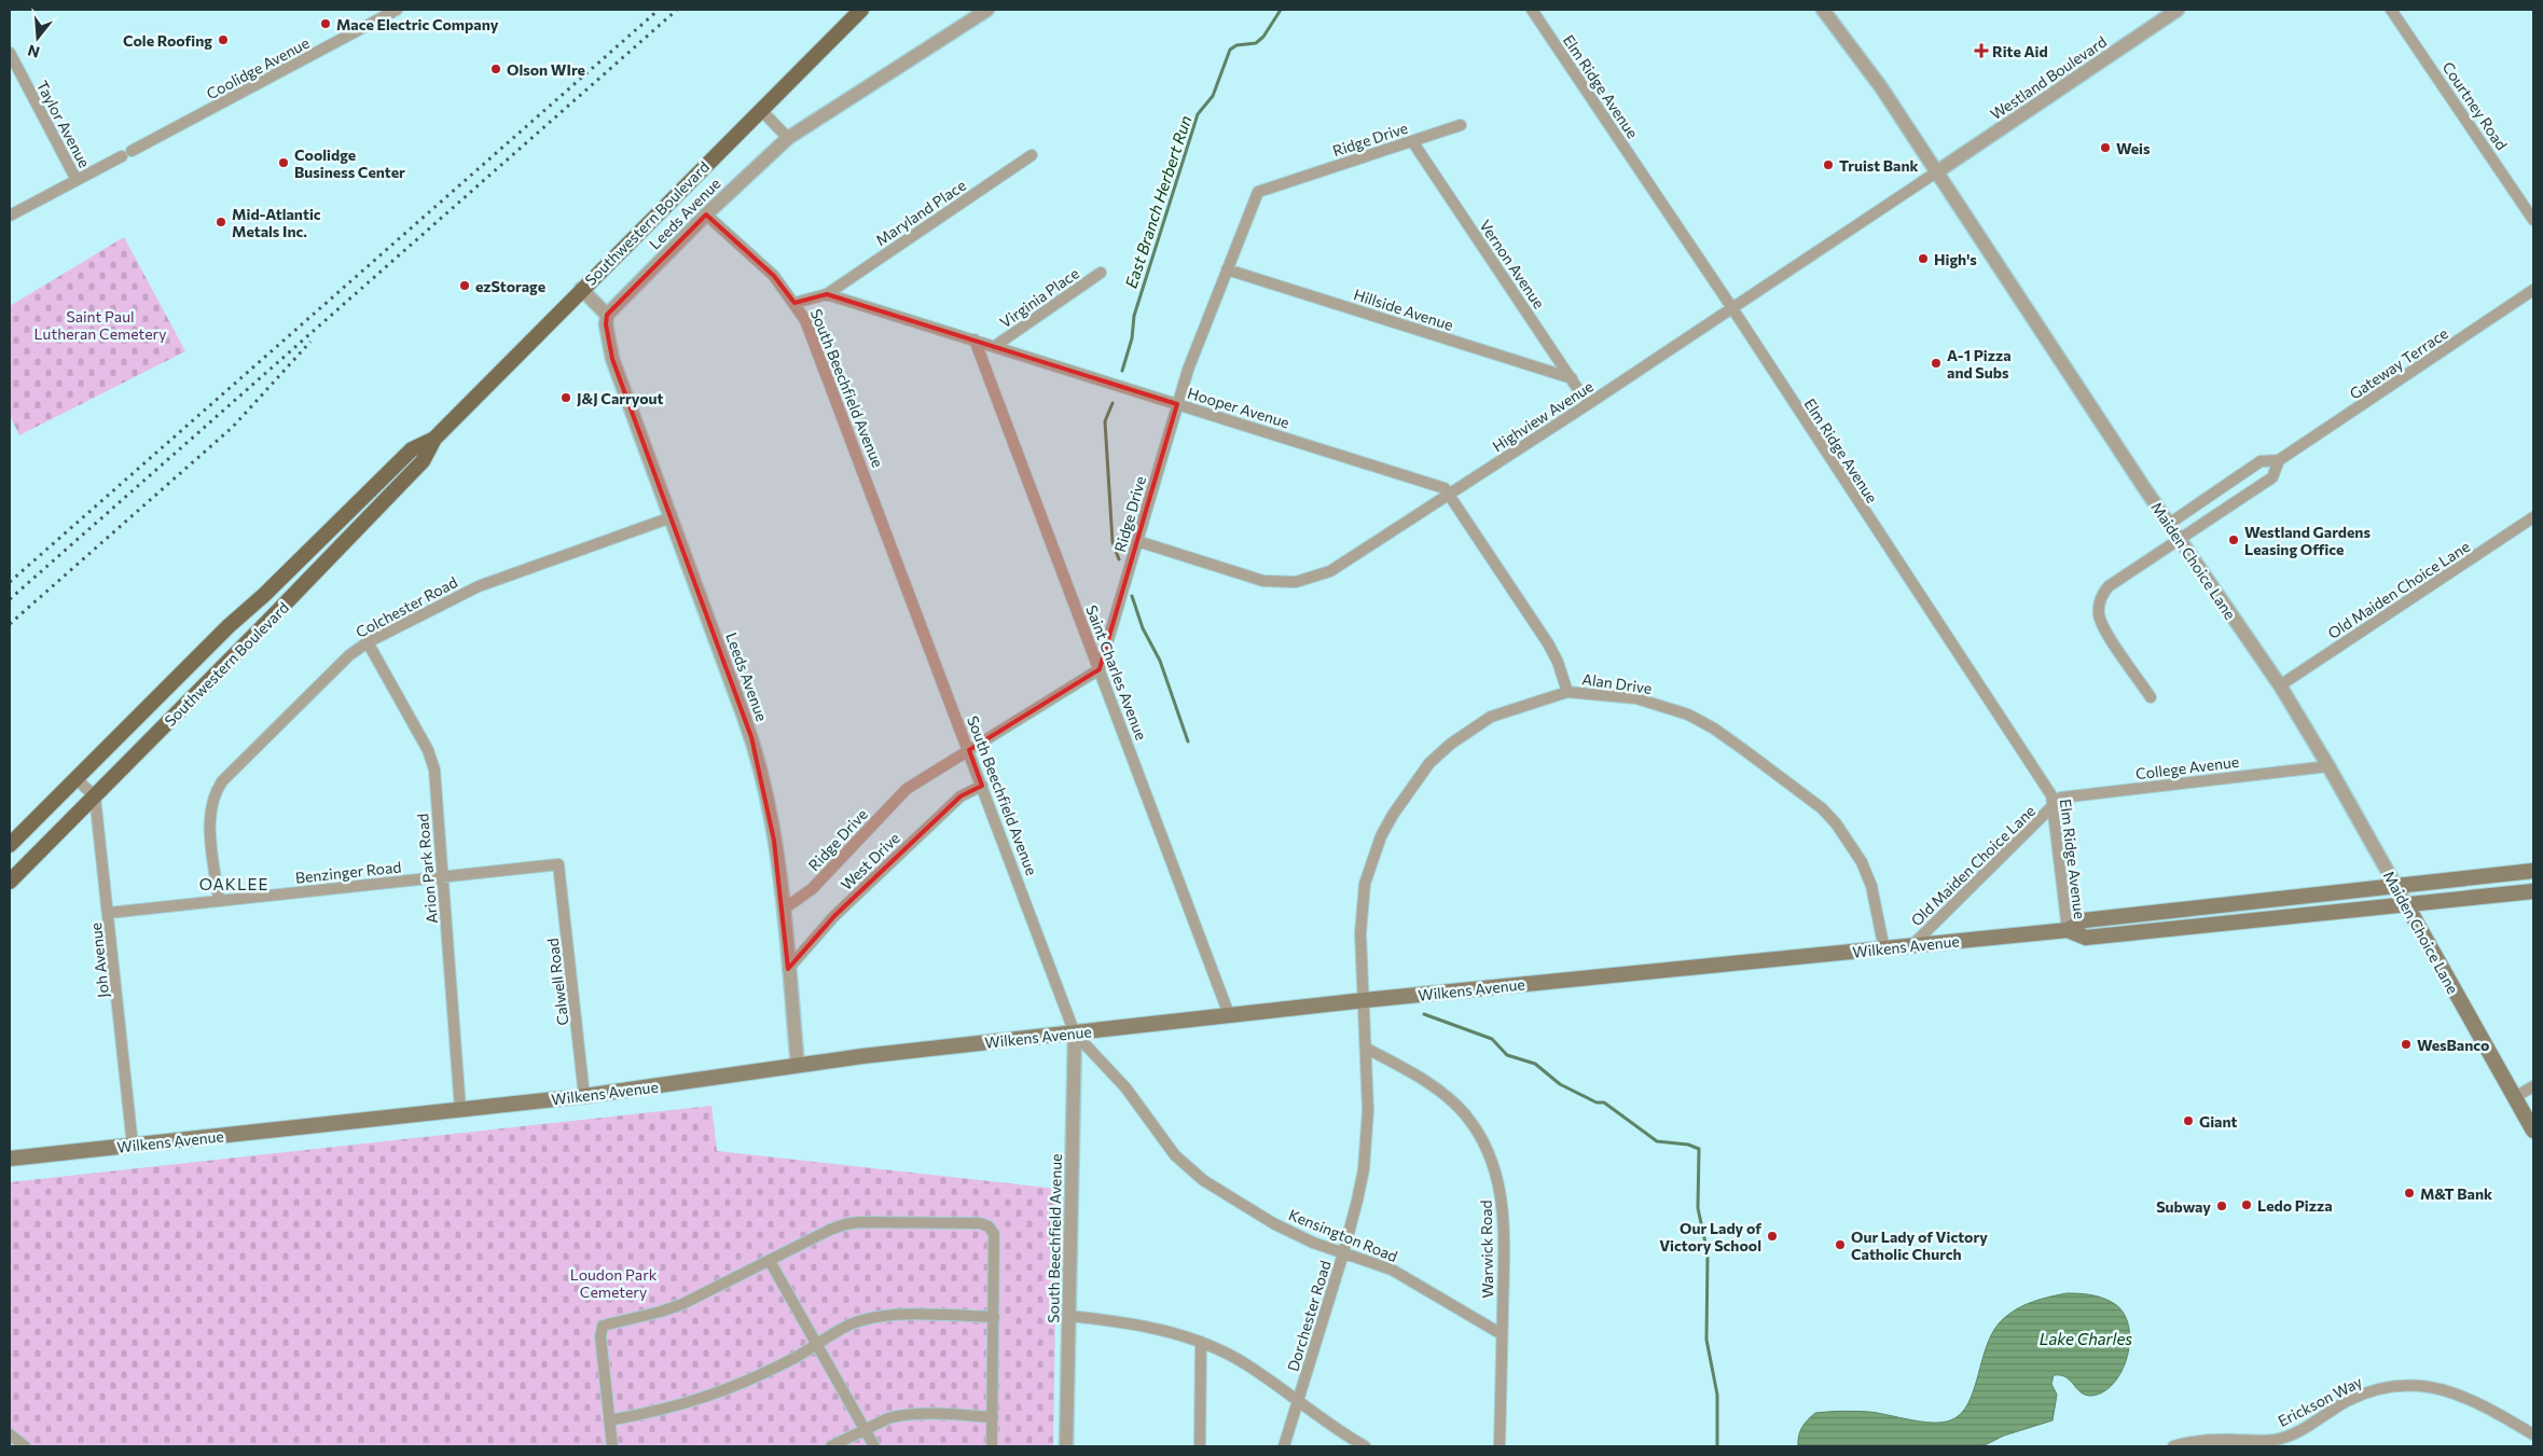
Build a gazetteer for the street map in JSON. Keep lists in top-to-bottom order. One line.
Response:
{"streets":{"main road":["Southwestern Boulevard","Maiden Choice Lane","Wilkens Avenue"],"street":["Coolidge Avenue","Westland Boulevard","Elm Ridge Avenue","Courtney Road","Taylor Avenue","Ridge Drive","Maryland Place","Leeds Avenue","Vernon Avenue","Virginia Place","Hillside Avenue","Gateway Terrace","South Beechfield Avenue","Hooper Avenue","Highview Avenue","Old Maiden Choice Lane","Colchester Road","Saint Charles Avenue","Alan Drive","College Avenue","West Drive","Arion Park Road","Benzinger Road","Joh Avenue","Calwell Road","Kensington Road","Warwick Road","Dorchester Road","Erickson Way"]},"crossings":[["Coolidge Avenue","Taylor Avenue"],["Westland Boulevard","Highview Avenue"],["Westland Boulevard","Maiden Choice Lane"],["Elm Ridge Avenue","Highview Avenue"],["Elm Ridge Avenue","Old Maiden Choice Lane"],["Elm Ridge Avenue","College Avenue"],["Elm Ridge Avenue","Wilkens Avenue"],["Ridge Drive","Leeds Avenue"],["Ridge Drive","Vernon Avenue"],["Ridge Drive","Hillside Avenue"],["Ridge Drive","South Beechfield Avenue"],["Ridge Drive","Hooper Avenue"],["Ridge Drive","Highview Avenue"],["Ridge Drive","Saint Charles Avenue"],["Maryland Place","Hooper Avenue"],["Leeds Avenue","South Beechfield Avenue"],["Leeds Avenue","Colchester Road"],["Leeds Avenue","West Drive"],["Leeds Avenue","Wilkens Avenue"],["Southwestern Boulevard","Joh Avenue"],["Vernon Avenue","Hillside Avenue"],["Vernon Avenue","Highview Avenue"],["Virginia Place","Hooper Avenue"],["Gateway Terrace","Maiden Choice Lane"],["South Beechfield Avenue","West Drive"],["South Beechfield Avenue","Wilkens Avenue"],["South Beechfield Avenue","Kensington Road"],["Hooper Avenue","Highview Avenue"],["Hooper Avenue","Saint Charles Avenue"],["Hooper Avenue","Alan Drive"],["Highview Avenue","Maiden Choice Lane"],["Maiden Choice Lane","Old Maiden Choice Lane"],["Maiden Choice Lane","College Avenue"],["Maiden Choice Lane","Wilkens Avenue"],["Old Maiden Choice Lane","College Avenue"],["Old Maiden Choice Lane","Wilkens Avenue"],["Colchester Road","Arion Park Road"],["Colchester Road","Benzinger Road"],["Saint Charles Avenue","Wilkens Avenue"],["Alan Drive","Wilkens Avenue"],["Alan Drive","Dorchester Road"],["Arion Park Road","Benzinger Road"],["Arion Park Road","Wilkens Avenue"],["Benzinger Road","Joh Avenue"],["Benzinger Road","Calwell Road"],["Wilkens Avenue","Joh Avenue"],["Wilkens Avenue","Calwell Road"],["Wilkens Avenue","Kensington Road"],["Wilkens Avenue","Dorchester Road"],["Kensington Road","Warwick Road"],["Kensington Road","Dorchester Road"],["Warwick Road","Dorchester Road"]],"districts":["OAKLEE"],"water":["East Branch Herbert Run","Lake Charles"],"parks":["Saint Paul Lutheran Cemetery","Loudon Park Cemetery"],"places":{"other":["Mace Electric Company","Cole Roofing","Olson WIre","Weis","Coolidge Business Center","Truist Bank","Mid-Atlantic Metals Inc.","High's","ezStorage","A-1 Pizza and Subs","J&J Carryout","Westland Gardens Leasing Office","WesBanco","Giant","M&T Bank","Ledo Pizza","Subway","Our Lady of Victory School","Our Lady of Victory Catholic Church"],"health":["Rite Aid"]},"north":"bottom"}
